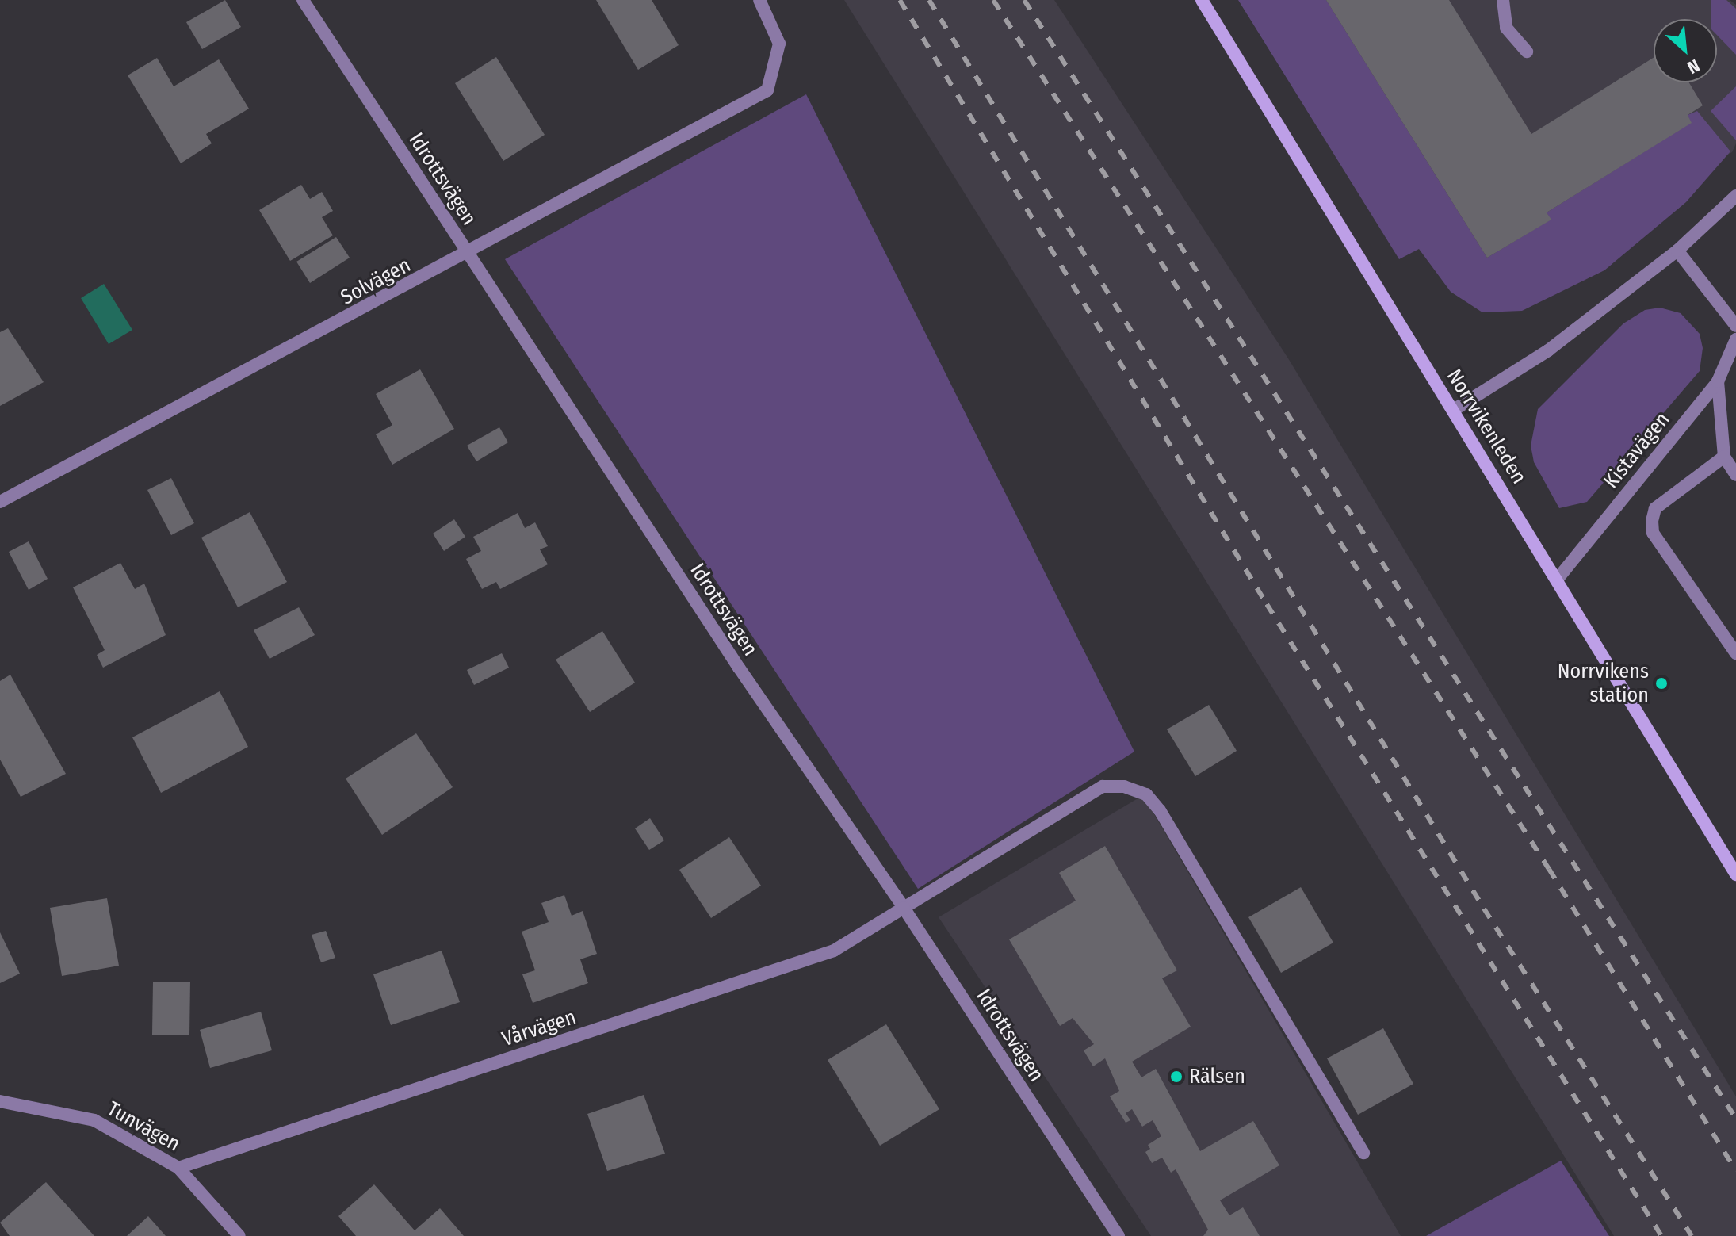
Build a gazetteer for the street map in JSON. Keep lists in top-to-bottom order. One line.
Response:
{"streets":{"main road":["Norrvikenleden"],"street":["Idrottsvägen","Solvägen","Kistavägen","Vårvägen","Tunvägen"]},"crossings":[["Idrottsvägen","Solvägen"],["Idrottsvägen","Vårvägen"],["Norrvikenleden","Kistavägen"],["Vårvägen","Tunvägen"]],"places":["Norrvikens station","Rälsen"],"north":"bottom right"}
